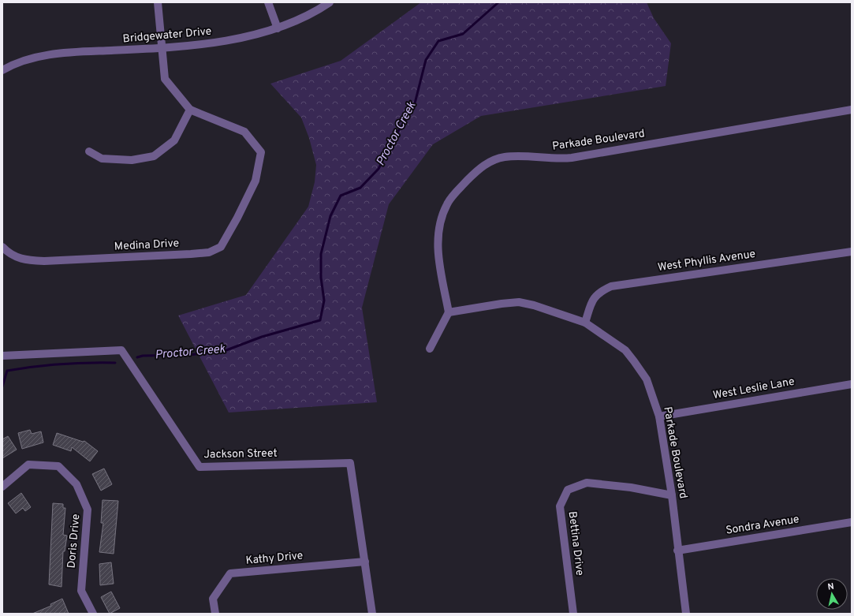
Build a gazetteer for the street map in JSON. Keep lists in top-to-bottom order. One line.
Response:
{"streets":{"street":["Bridgewater Drive","Parkade Boulevard","Medina Drive","West Phyllis Avenue","West Leslie Lane","Jackson Street","Sondra Avenue","Doris Drive","Bettina Drive","Kathy Drive"]},"crossings":[["Parkade Boulevard","West Phyllis Avenue"],["Parkade Boulevard","West Leslie Lane"],["Parkade Boulevard","Sondra Avenue"],["Parkade Boulevard","Bettina Drive"],["Jackson Street","Kathy Drive"]],"water":["Proctor Creek"],"north":"top"}
